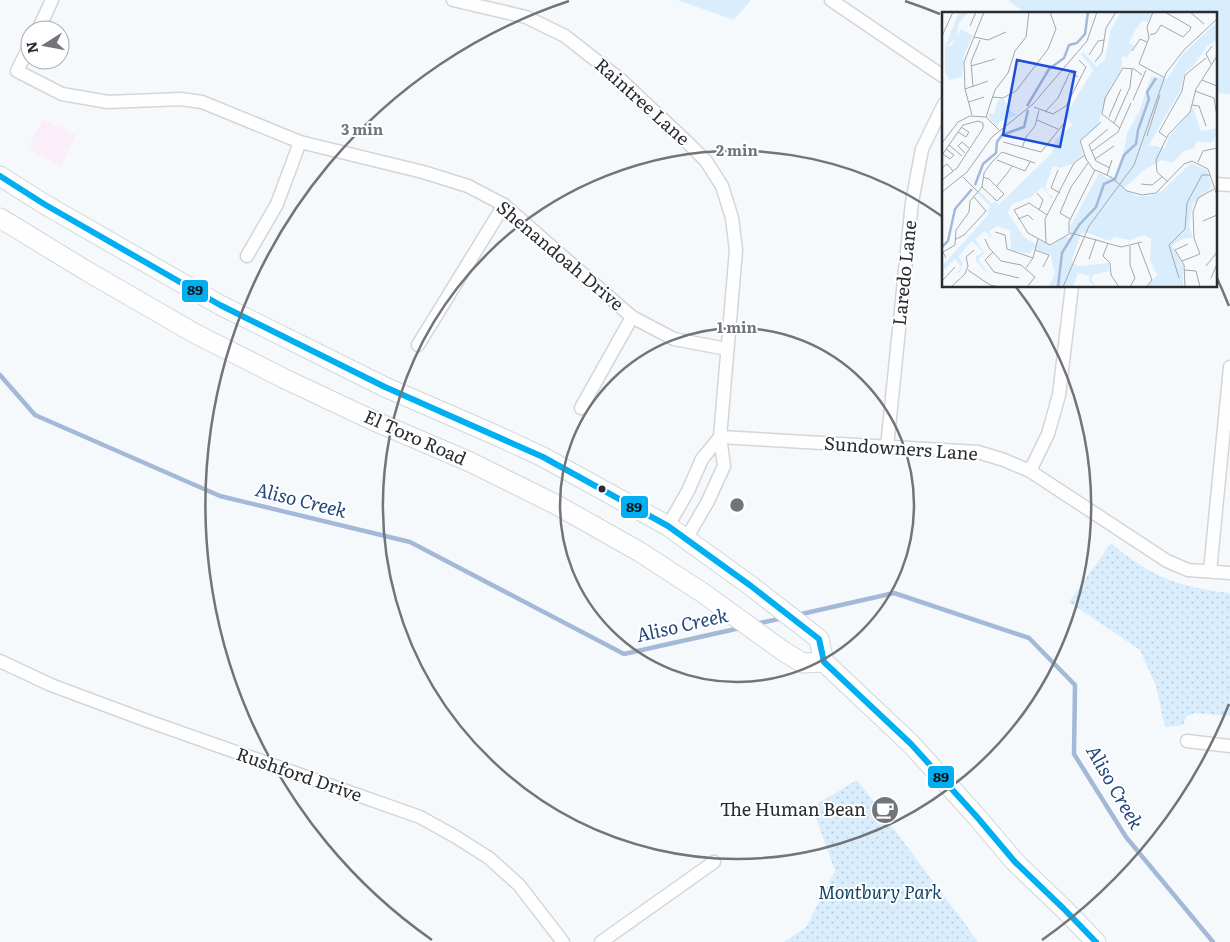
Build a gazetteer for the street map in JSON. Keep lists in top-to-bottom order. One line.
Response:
{"streets":{"main road":["El Toro Road"],"street":["Raintree Lane","Shenandoah Drive","Laredo Lane","Sundowners Lane","Rushford Drive"]},"crossings":[["Raintree Lane","Shenandoah Drive"],["Raintree Lane","El Toro Road"],["Raintree Lane","Sundowners Lane"],["Laredo Lane","Sundowners Lane"]],"water":["Aliso Creek"],"parks":["Montbury Park"],"places":{"cafe":["The Human Bean"]},"lines":["transit line 89"],"north":"left","rings":["3 min","2 min","1 min"]}
